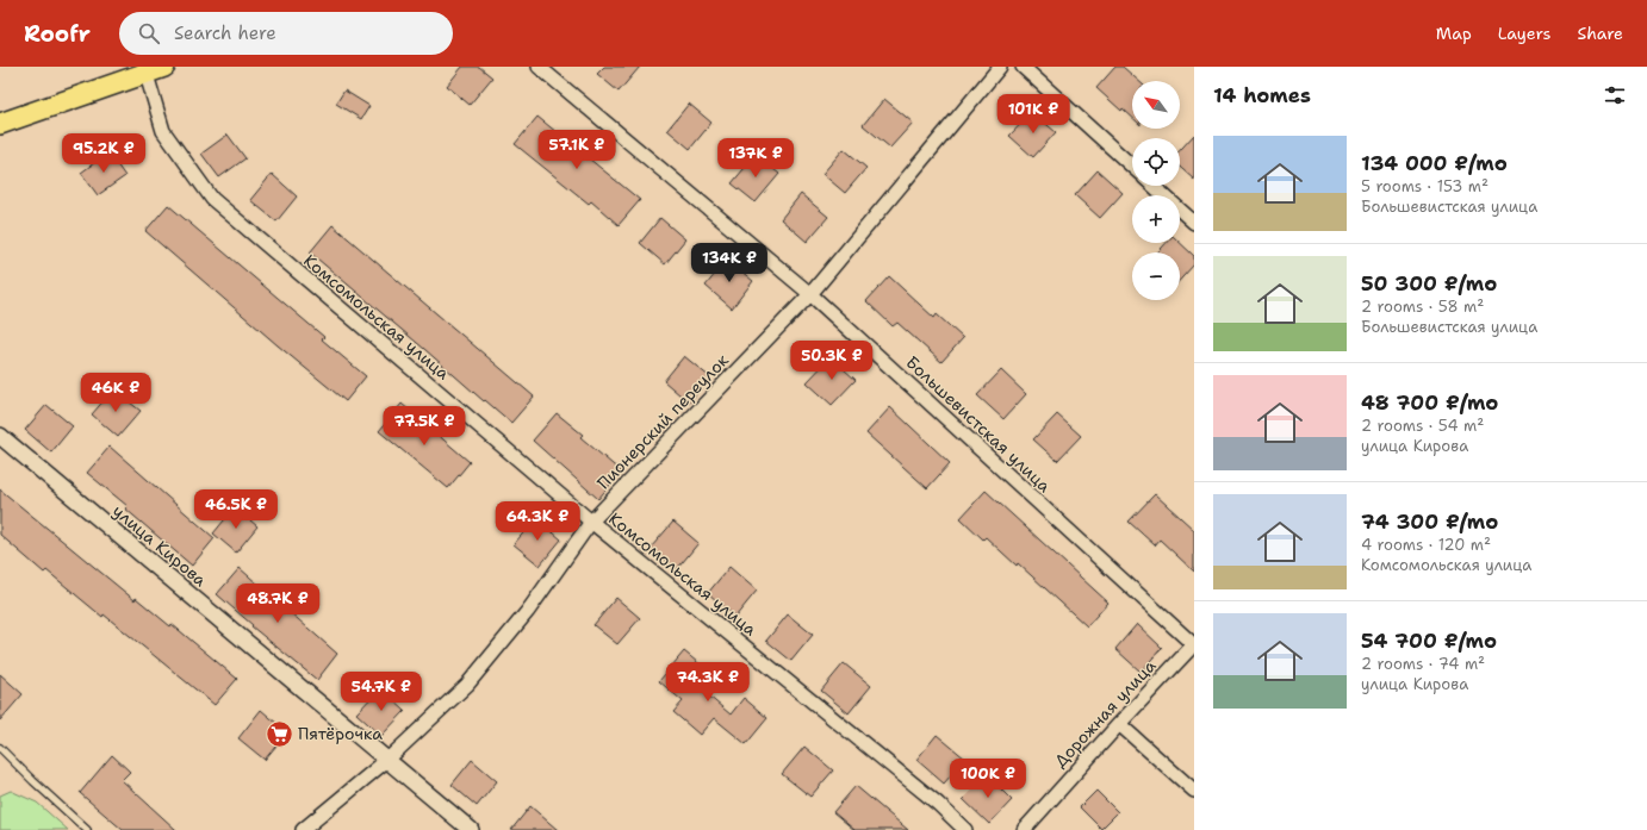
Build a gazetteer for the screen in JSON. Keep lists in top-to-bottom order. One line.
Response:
{"streets":{"street":["Комсомольская улица","Пионерский переулок","Большевистская улица","улица Кирова","Дорожная улица"]},"crossings":[["Комсомольская улица","Пионерский переулок"],["Пионерский переулок","Большевистская улица"],["Пионерский переулок","улица Кирова"],["Большевистская улица","Дорожная улица"]],"places":{"supermarket":["Пятёрочка"]},"north":"top left","page":{"header":"Roofr","search":"Search here","nav":["Map","Layers","Share"],"heading":"14 homes","map_buttons":["+","−"],"price":["101K ₽","57.1K ₽","95.2K ₽","137K ₽","134K ₽","50.3K ₽","46K ₽","77.5K ₽","46.5K ₽","64.3K ₽","48.7K ₽","74.3K ₽","54.7K ₽","100K ₽"],"list":[{"name":"134 000 ₽/mo","note":"5 rooms · 153 m² · Большевистская улица"},{"name":"50 300 ₽/mo","note":"2 rooms · 58 m² · Большевистская улица"},{"name":"48 700 ₽/mo","note":"2 rooms · 54 m² · улица Кирова"},{"name":"74 300 ₽/mo","note":"4 rooms · 120 m² · Комсомольская улица"},{"name":"54 700 ₽/mo","note":"2 rooms · 74 m² · улица Кирова"}]}}
